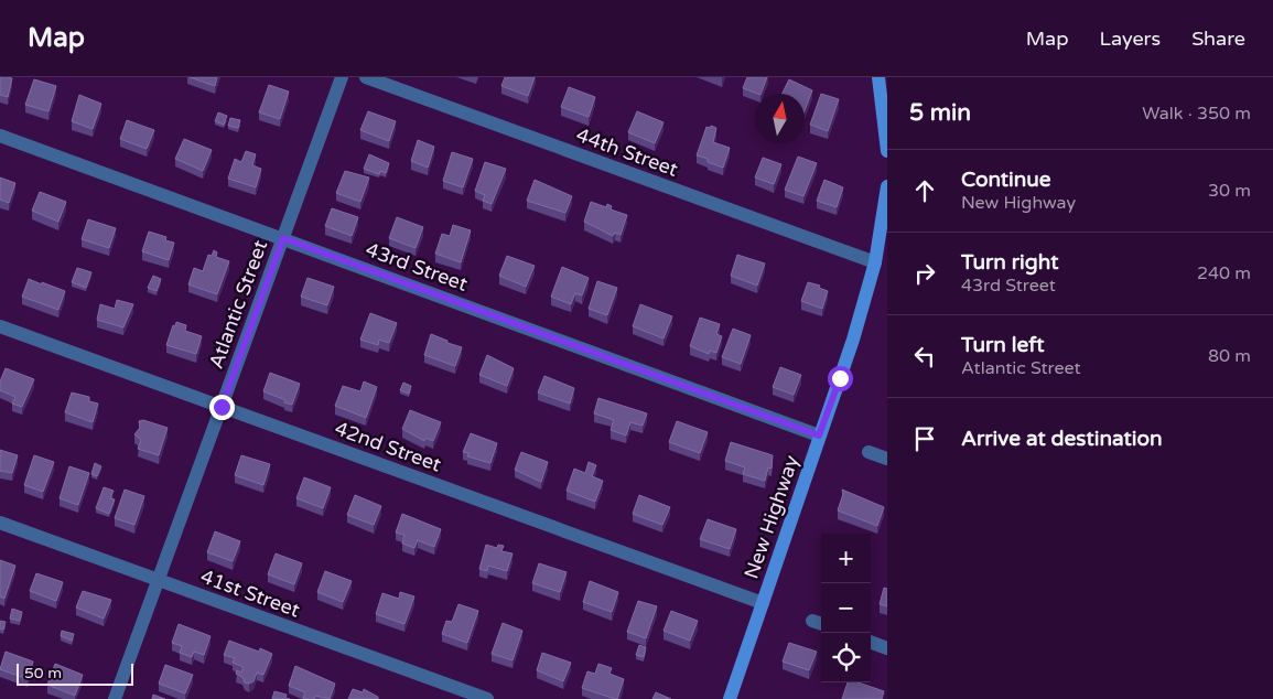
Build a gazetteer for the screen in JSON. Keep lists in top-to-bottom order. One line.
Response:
{"streets":{"main road":["New Highway"],"street":["44th Street","43rd Street","Atlantic Street","42nd Street","41st Street"]},"crossings":[["44th Street","New Highway"],["43rd Street","Atlantic Street"],["43rd Street","New Highway"],["Atlantic Street","42nd Street"],["Atlantic Street","41st Street"],["42nd Street","New Highway"]],"scale_bar":"50 m","north":"top","page":{"header":"Map","nav":["Map","Layers","Share"],"heading":["5 min","Walk · 350 m"],"list":[["Continue","New Highway","30 m"],["Turn right","43rd Street","240 m"],["Turn left","Atlantic Street","80 m"],"Arrive at destination"],"map_buttons":["+","−"],"scale":"50 m"}}
